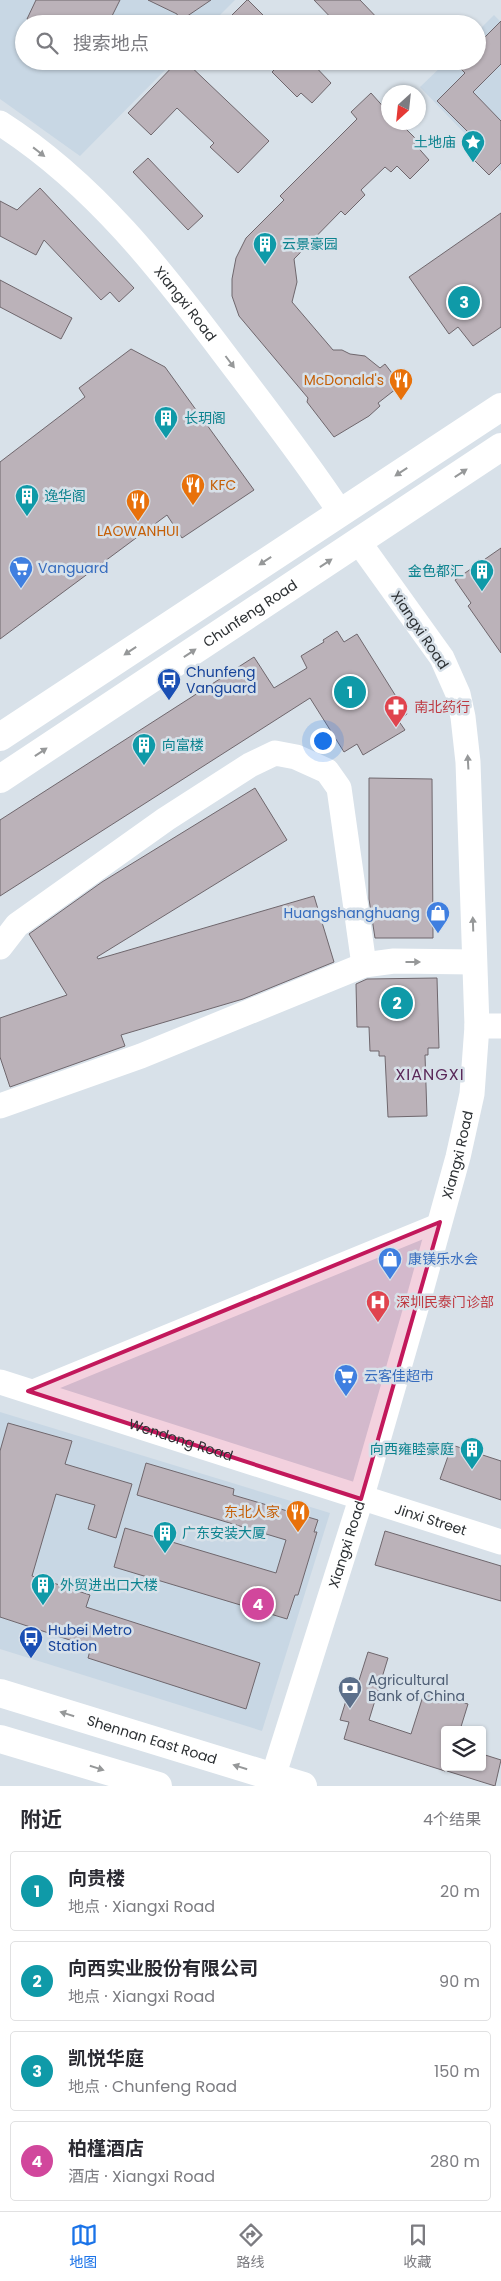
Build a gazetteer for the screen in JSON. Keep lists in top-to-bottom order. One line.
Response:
{"streets":{"street":["Xiangxi Road","Chunfeng Road","Wendong Road","Jinxi Street","Shennan East Road"]},"crossings":[["Xiangxi Road","Chunfeng Road"],["Xiangxi Road","Wendong Road"],["Xiangxi Road","Jinxi Street"],["Xiangxi Road","Shennan East Road"],["Wendong Road","Jinxi Street"]],"districts":["XIANGXI"],"places":{"place":["土地庙"],"building":["云景豪园","长玥阁","逸华阁","金色都汇","向富楼","向西雍睦豪庭","广东安装大厦","外贸进出口大楼"],"restaurant":["McDonald's","KFC","LAOWANHUI","东北人家"],"supermarket":["Vanguard","云客佳超市"],"bus stop":["Chunfeng Vanguard","Hubei Metro Station"],"pharmacy":["南北药行"],"shop":["Huangshanghuang","康镁乐水会"],"hospital":["深圳民泰门诊部"],"bank":["Agricultural Bank of China"]},"north":"bottom left","page":{"search":"搜索地点","pins":["3","1","2","4"],"heading":["附近","4个结果"],"list":[{"mark":"1","name":"向贵楼","note":"地点 · Xiangxi Road","value":"20 m"},{"mark":"2","name":"向西实业股份有限公司","note":"地点 · Xiangxi Road","value":"90 m"},{"mark":"3","name":"凯悦华庭","note":"地点 · Chunfeng Road","value":"150 m"},{"mark":"4","name":"柏槿酒店","note":"酒店 · Xiangxi Road","value":"280 m"}],"nav":["地图","路线","收藏"]}}
